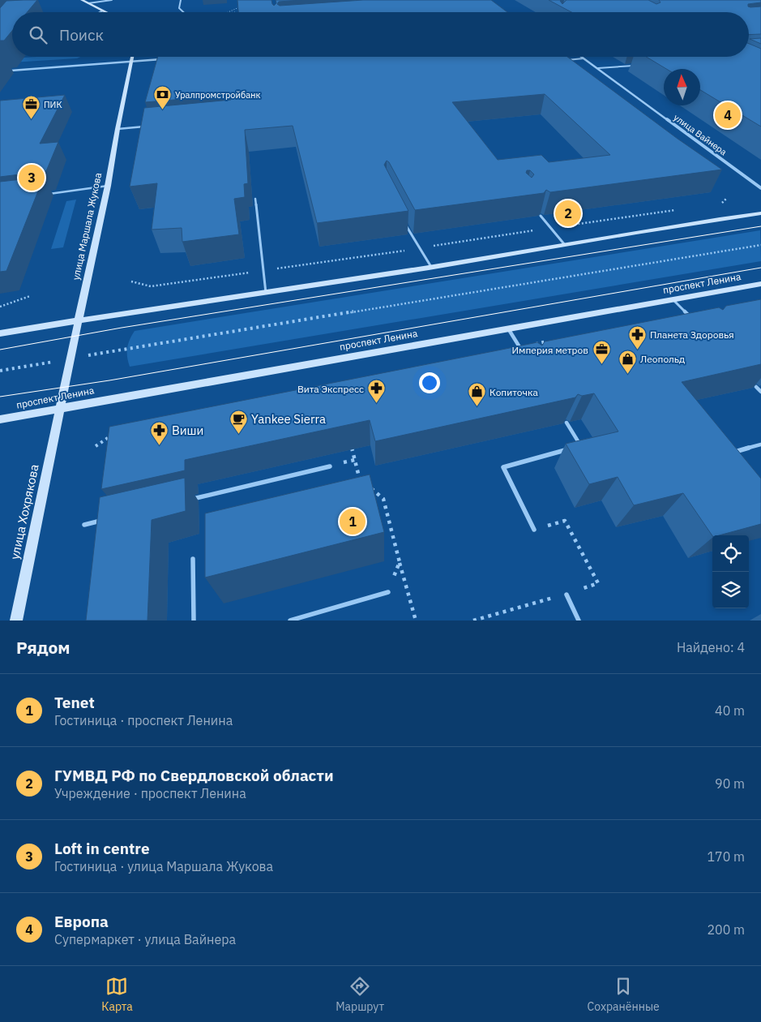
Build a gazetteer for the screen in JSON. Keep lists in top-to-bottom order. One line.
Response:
{"streets":{"main road":["улица Маршала Жукова","проспект Ленина","улица Хохрякова"],"street":["улица Вайнера"]},"crossings":[["улица Маршала Жукова","проспект Ленина"],["улица Маршала Жукова","улица Хохрякова"],["проспект Ленина","улица Хохрякова"]],"places":{"bank":["Уралпромстройбанк"],"office":["ПИК","Империя метров"],"pharmacy":["Планета Здоровья","Вита Экспресс","Виши"],"shop":["Леопольд","Копиточка"],"cafe":["Yankee Sierra"]},"north":"top","page":{"search":"Поиск","pins":["4","3","2","1"],"heading":["Рядом","Найдено: 4"],"list":[{"mark":"1","name":"Tenet","note":"Гостиница · проспект Ленина","value":"40 m"},{"mark":"2","name":"ГУМВД РФ по Свердловской области","note":"Учреждение · проспект Ленина","value":"90 m"},{"mark":"3","name":"Loft in centre","note":"Гостиница · улица Маршала Жукова","value":"170 m"},{"mark":"4","name":"Европа","note":"Супермаркет · улица Вайнера","value":"200 m"}],"nav":["Карта","Маршрут","Сохранённые"]}}
